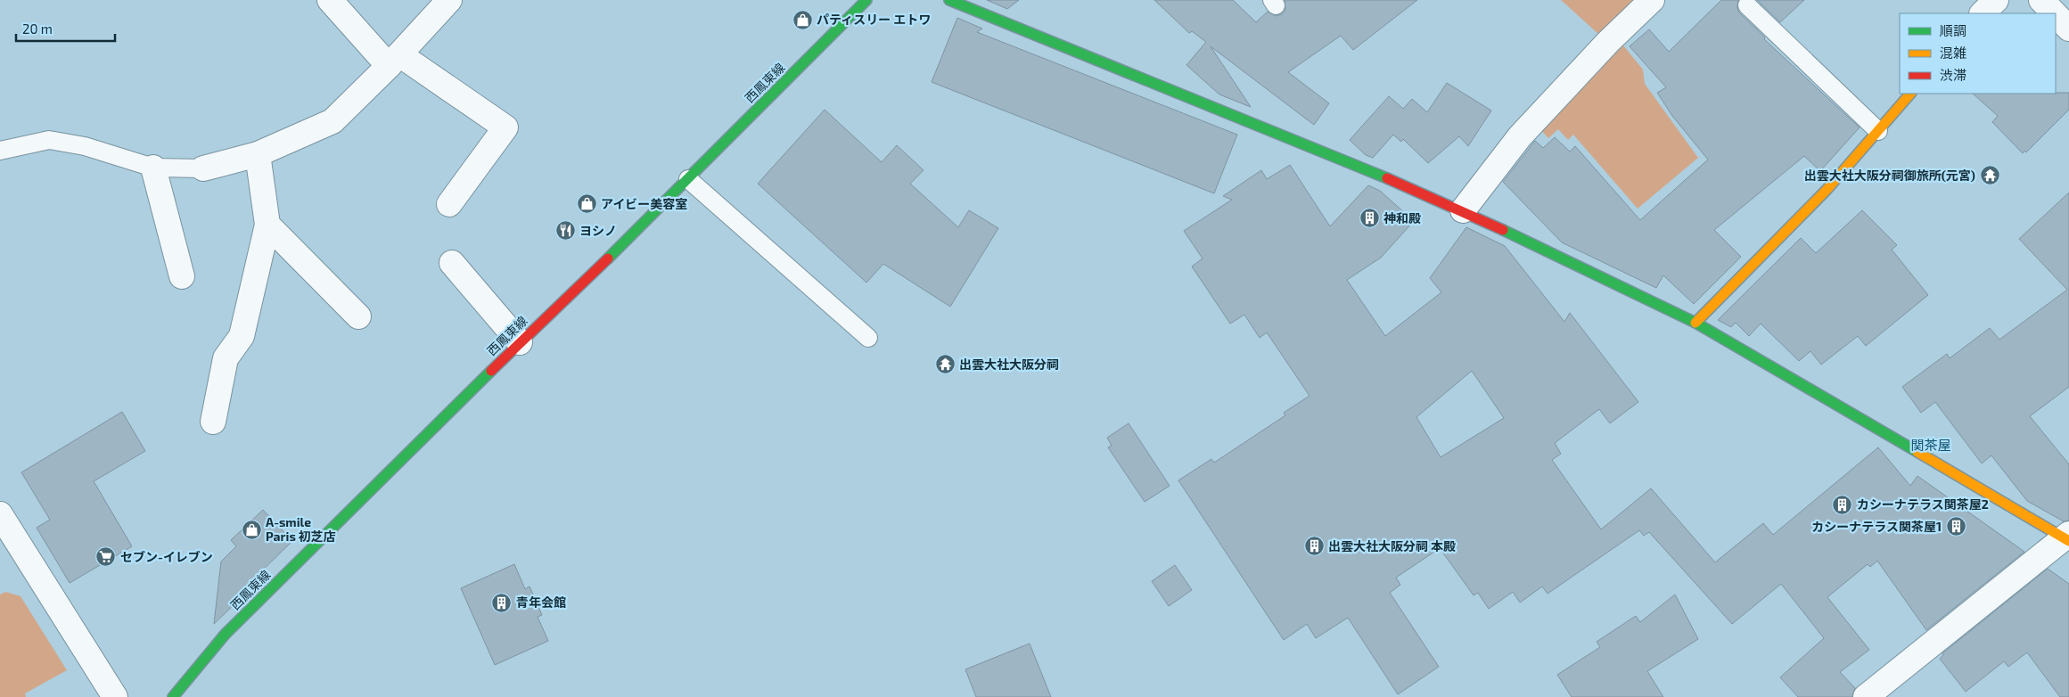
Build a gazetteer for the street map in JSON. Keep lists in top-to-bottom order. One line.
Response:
{"streets":{"street":["西鳳東線"]},"districts":["関茶屋"],"places":{"shop":["パティスリー エトワ","アイビー美容室","A-smile Paris 初芝店"],"temple":["出雲大社大阪分祠御旅所(元宮)","出雲大社大阪分祠"],"building":["神和殿","カシーナテラス関茶屋2","カシーナテラス関茶屋1","出雲大社大阪分祠 本殿","青年会館"],"restaurant":["ヨシノ"],"supermarket":["セブン-イレブン"]},"legend":["順調","混雑","渋滞"],"scale_bar":"20 m"}
